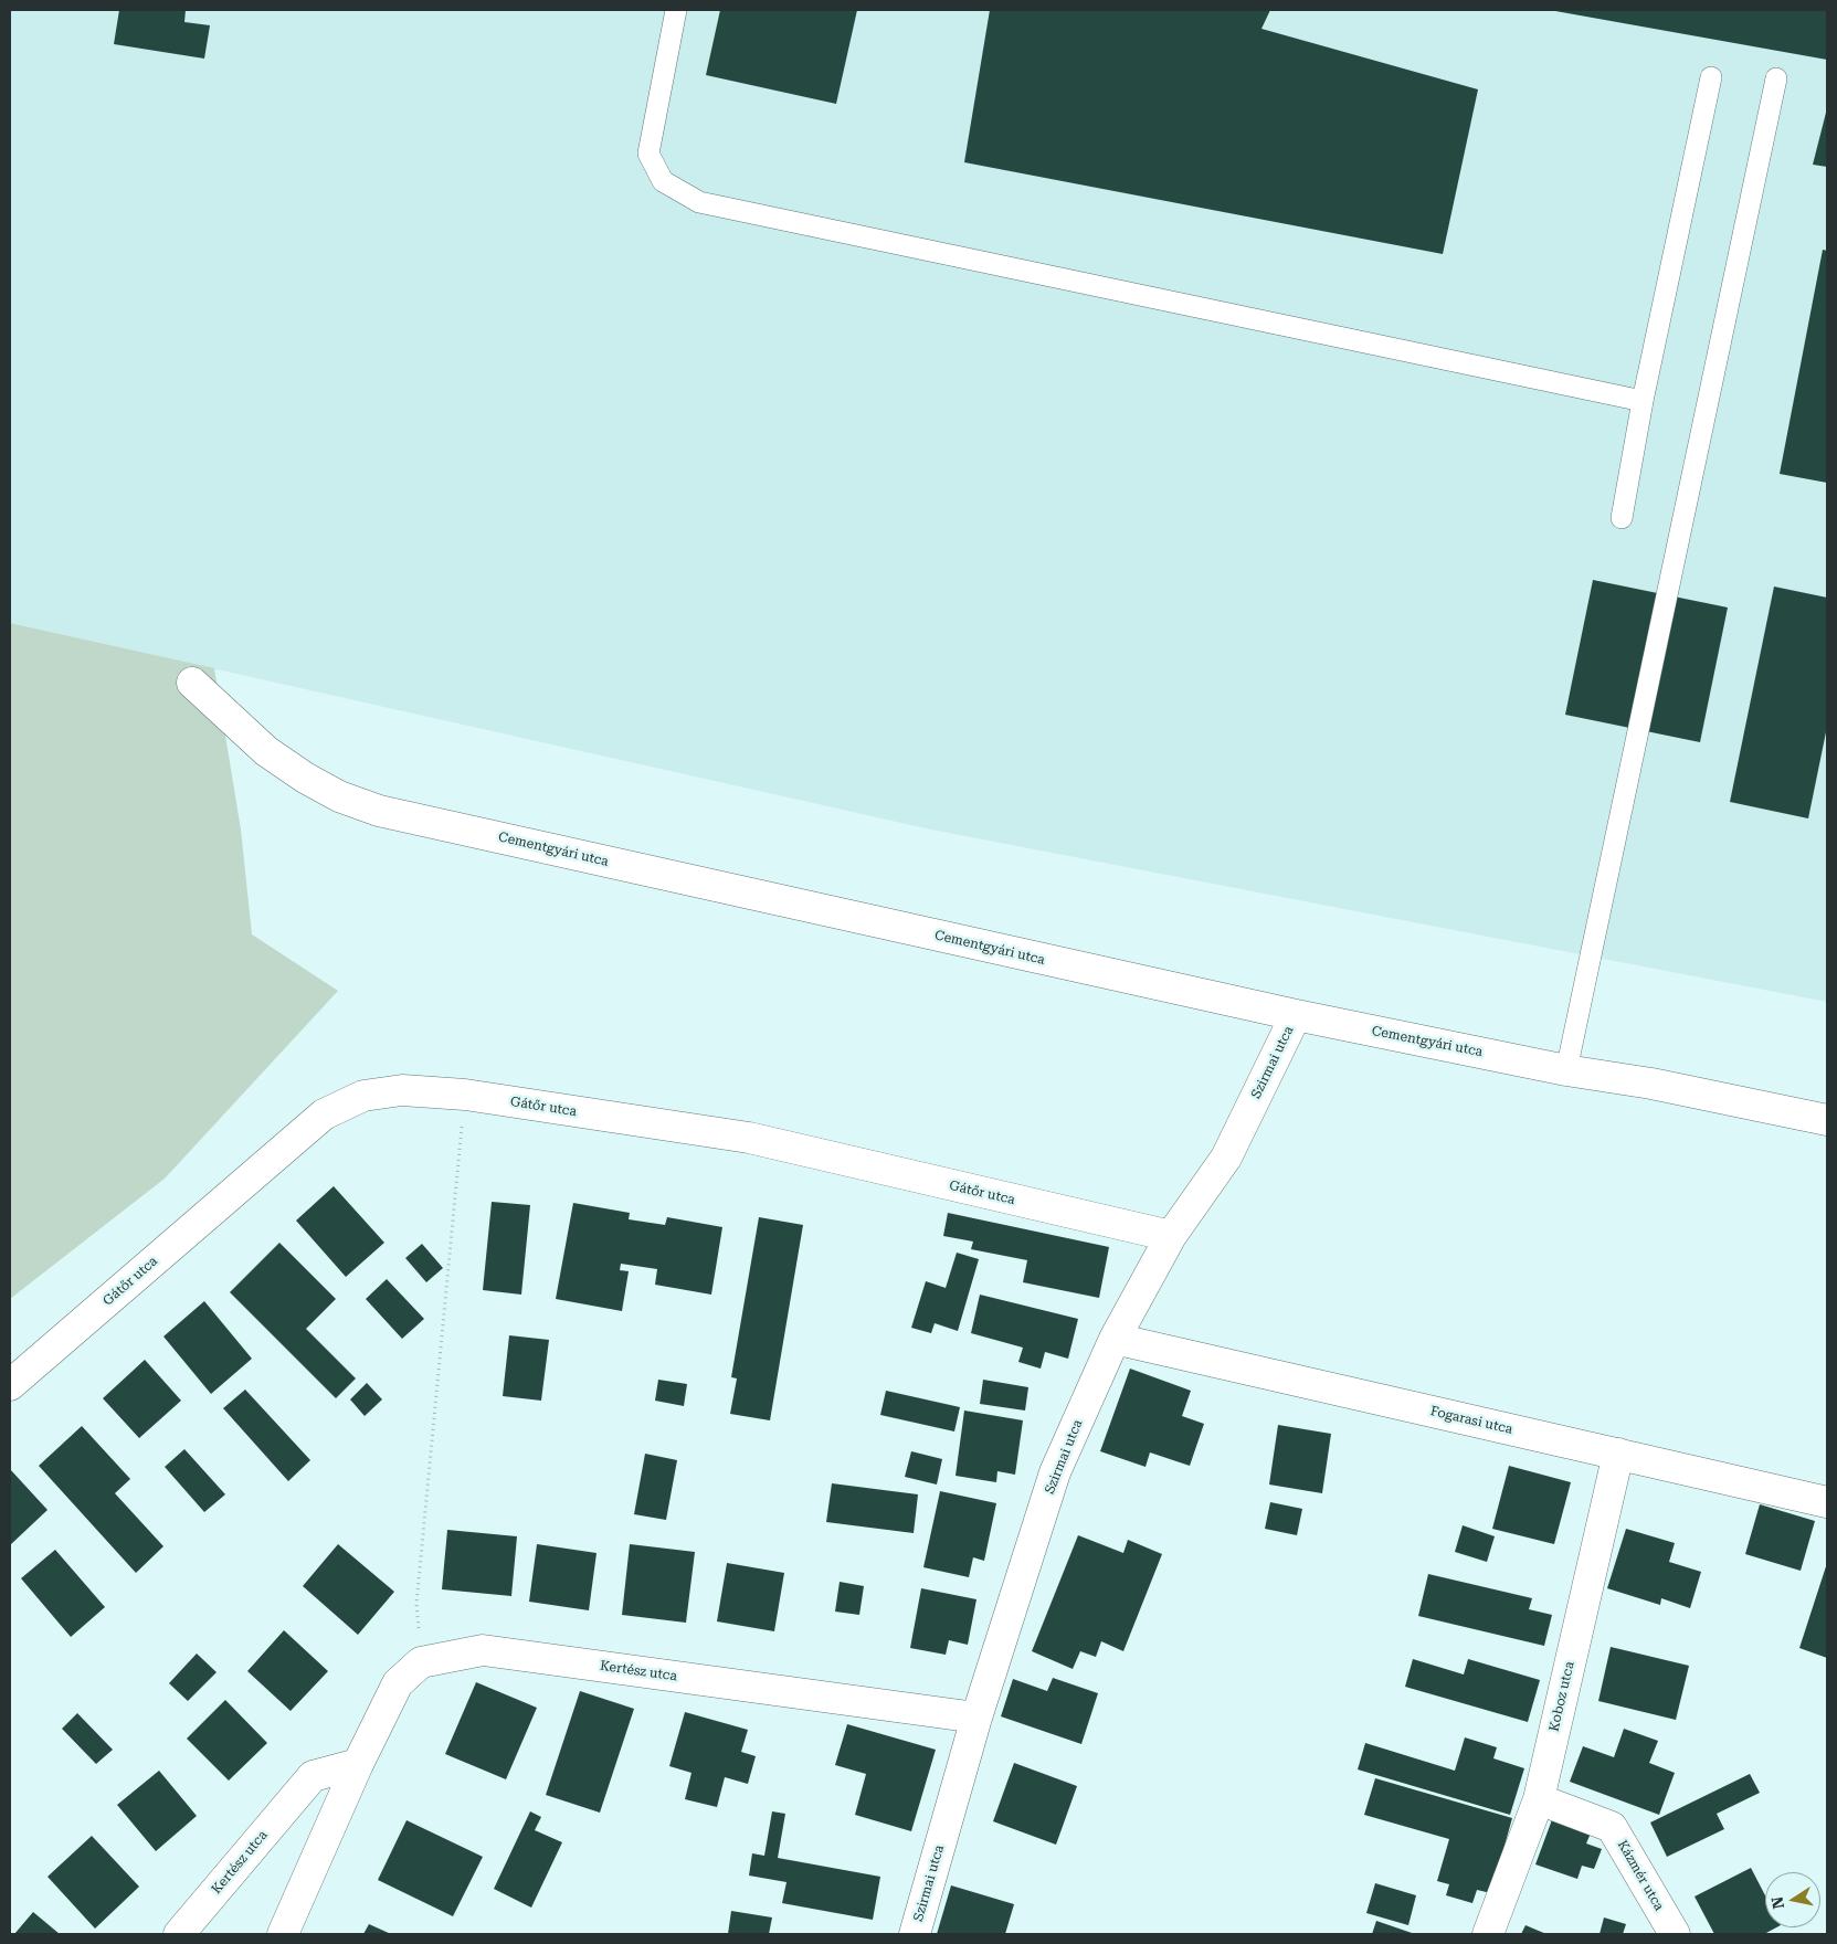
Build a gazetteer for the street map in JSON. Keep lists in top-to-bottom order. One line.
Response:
{"streets":{"street":["Cementgyári utca","Szirmai utca","Gátőr utca","Fogarasi utca","Kertész utca","Koboz utca","Kázmér utca"]},"crossings":[["Cementgyári utca","Szirmai utca"],["Szirmai utca","Gátőr utca"],["Szirmai utca","Fogarasi utca"],["Szirmai utca","Kertész utca"],["Fogarasi utca","Koboz utca"],["Koboz utca","Kázmér utca"]],"north":"left"}
